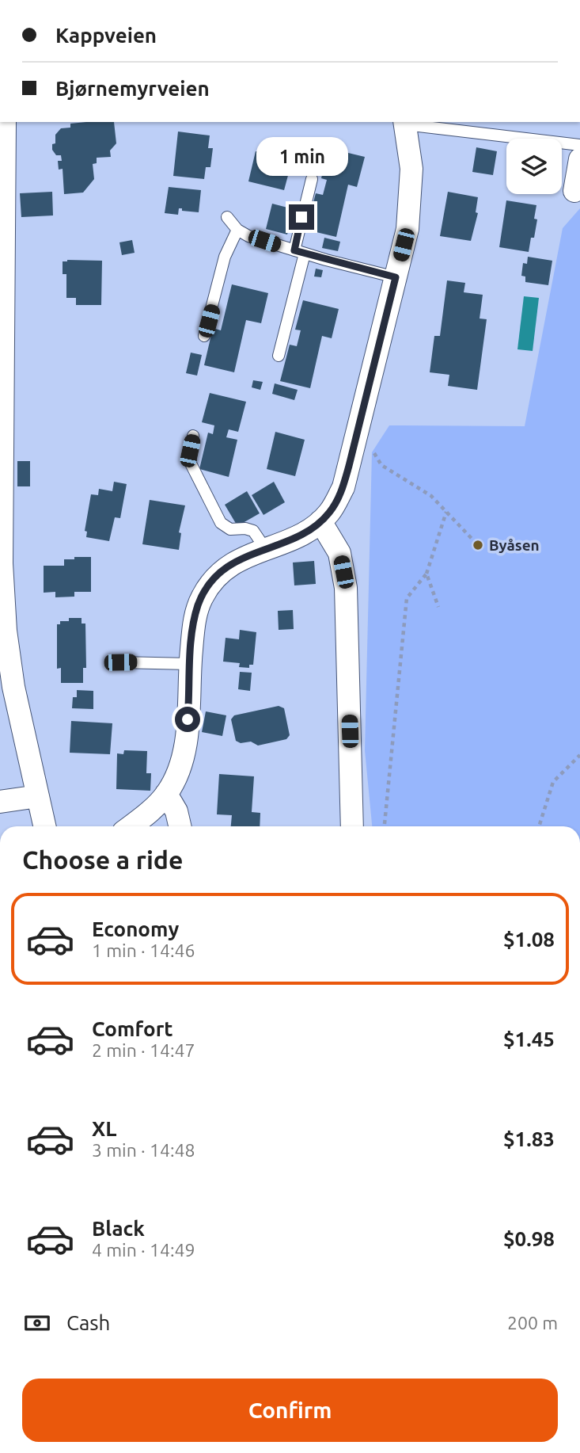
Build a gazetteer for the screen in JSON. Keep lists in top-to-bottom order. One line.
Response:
{"places":["Byåsen"],"page":{"banner":["Kappveien","Bjørnemyrveien"],"bubble":"1 min","heading":"Choose a ride","list":[{"name":"Economy","note":"1 min · 14:46","value":"$1.08"},{"name":"Comfort","note":"2 min · 14:47","value":"$1.45"},{"name":"XL","note":"3 min · 14:48","value":"$1.83"},{"name":"Black","note":"4 min · 14:49","value":"$0.98"}],"pay":["Cash","200 m"],"buttons":"Confirm"}}
